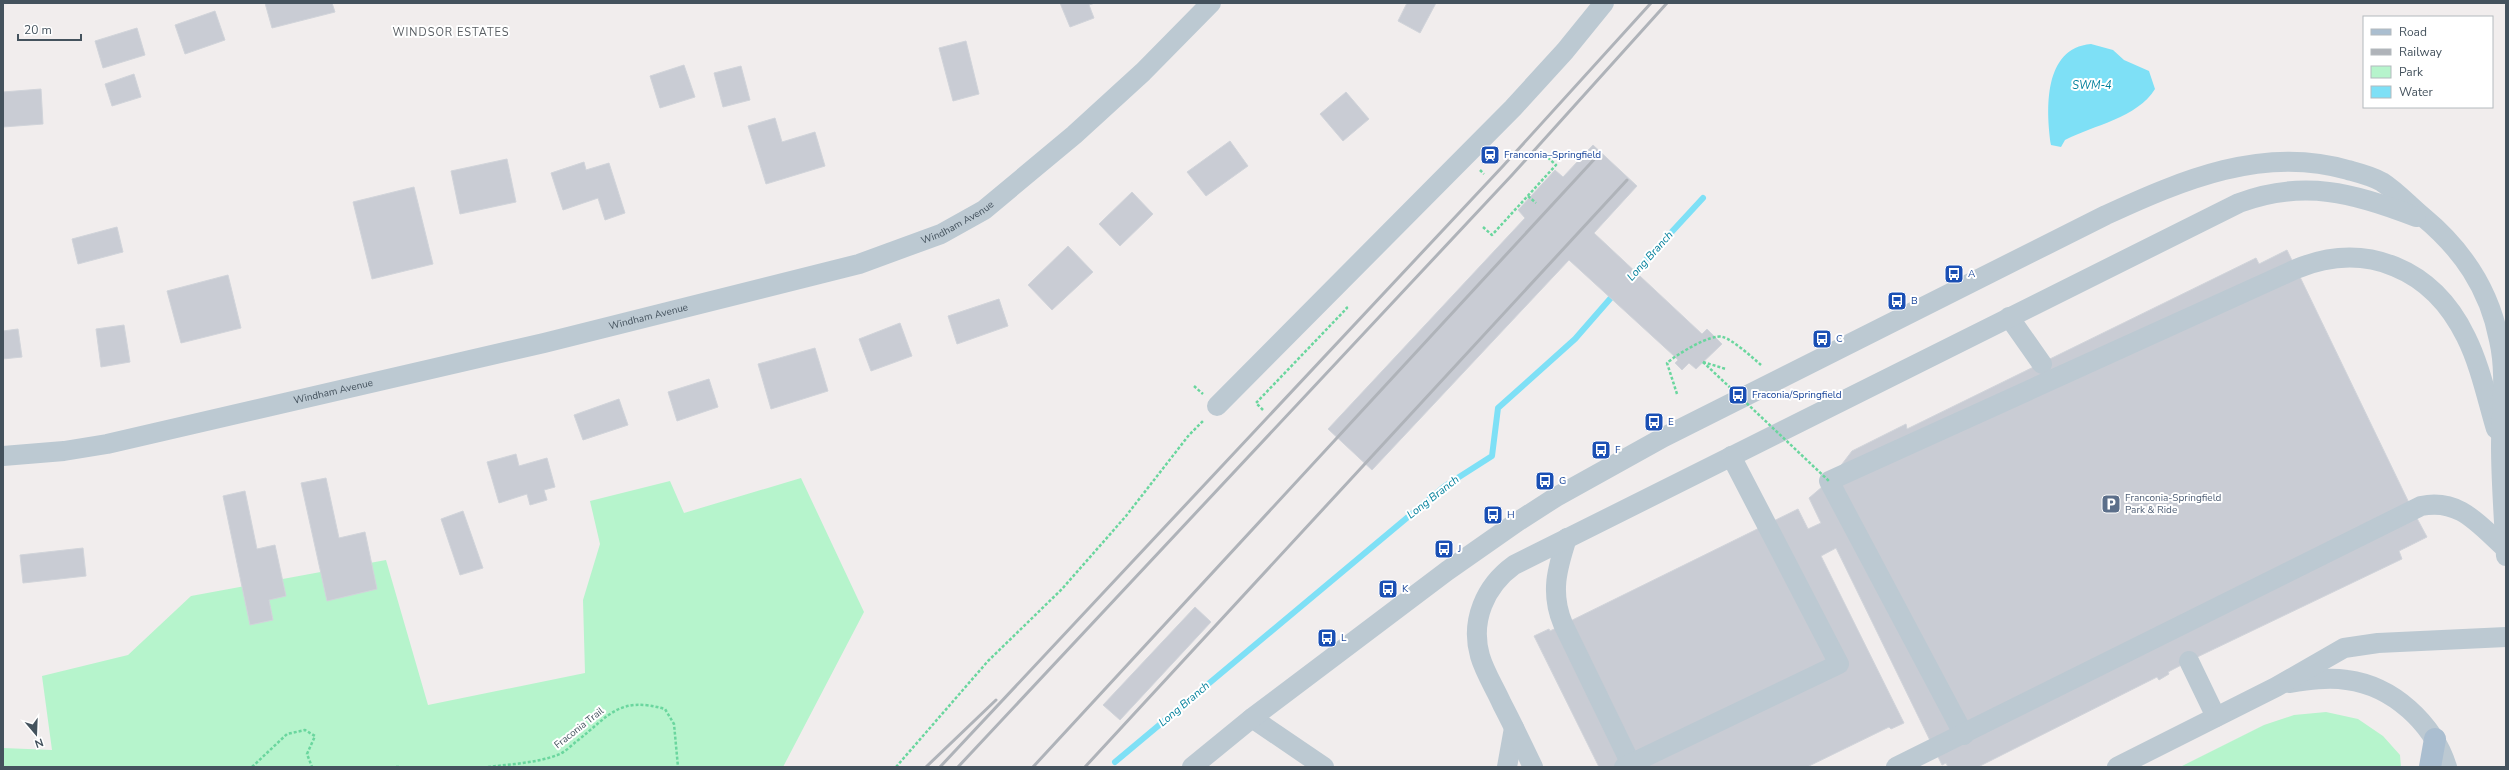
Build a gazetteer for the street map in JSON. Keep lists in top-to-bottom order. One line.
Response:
{"streets":{"street":["Windham Avenue"],"path":["Fraconia Trail"]},"districts":["WINDSOR ESTATES"],"water":["SWM-4","Long Branch"],"places":{"station":["Franconia–Springfield"],"bus stop":["A","B","C","Fraconia/Springfield","E","F","G","H","J","K","L"],"parking":["Franconia-Springfield Park & Ride"]},"legend":["Road","Railway","Park","Water"],"scale_bar":"20 m","north":"bottom"}
